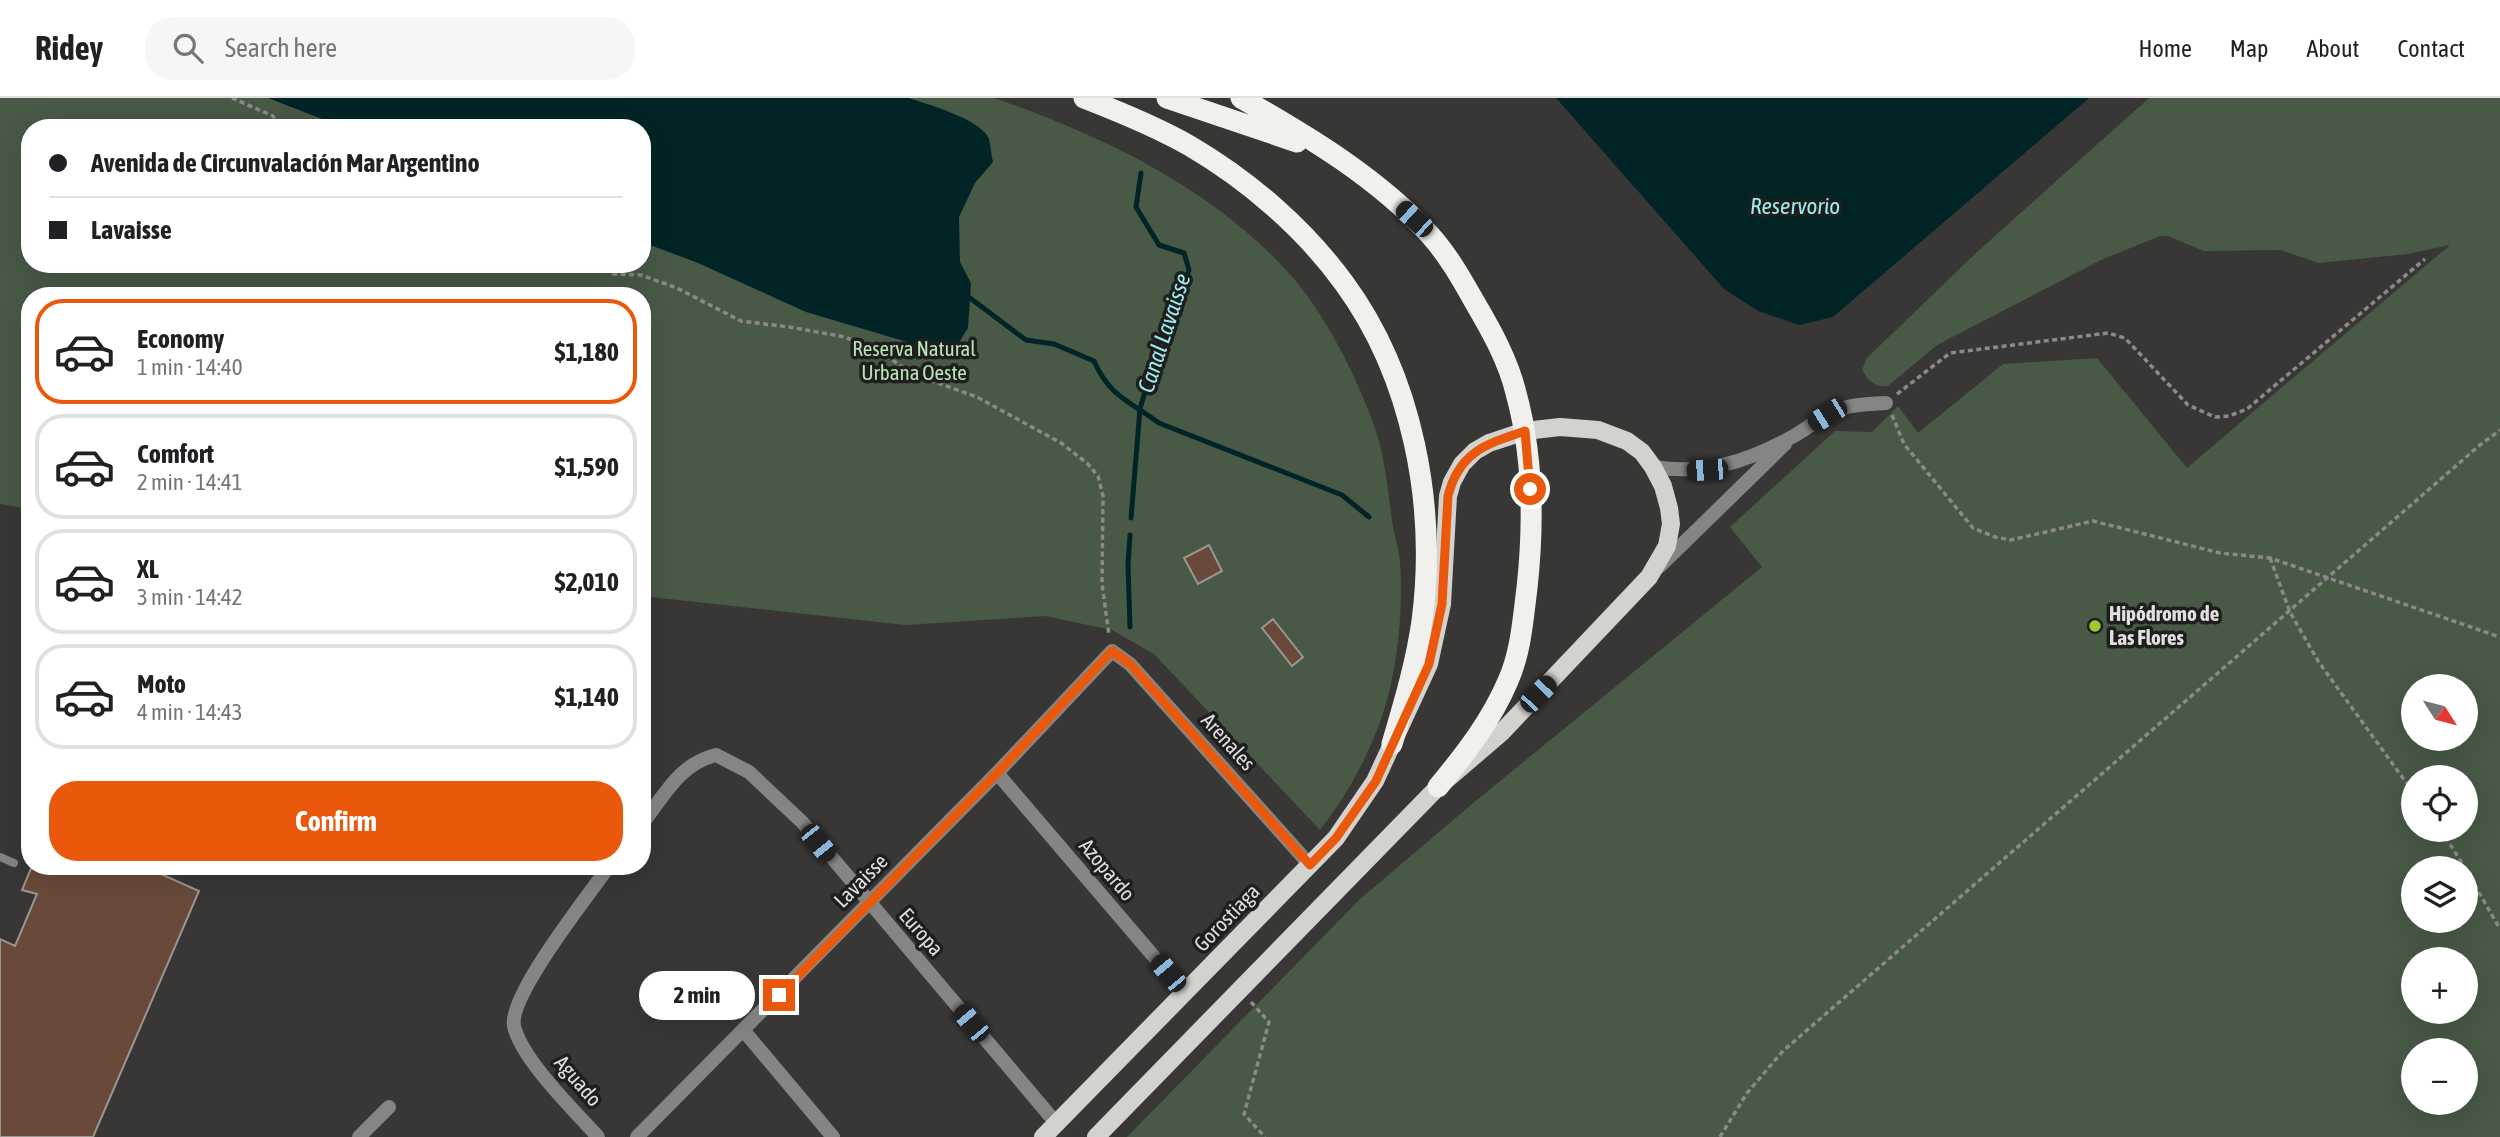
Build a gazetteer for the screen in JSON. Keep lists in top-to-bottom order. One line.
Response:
{"streets":{"main road":["Gorostiaga"],"street":["Arenales","Azopardo","Lavaisse","Europa","Aguado"]},"crossings":[["Arenales","Lavaisse"],["Arenales","Gorostiaga"],["Azopardo","Lavaisse"],["Azopardo","Gorostiaga"],["Lavaisse","Europa"],["Gorostiaga","Europa"]],"water":["Reservorio","Canal Lavaisse"],"parks":["Reserva Natural Urbana Oeste"],"places":["Hipódromo de Las Flores"],"north":"bottom right","page":{"header":"Ridey","search":"Search here","nav":["Home","Map","About","Contact"],"banner":["Avenida de Circunvalación Mar Argentino","Lavaisse"],"list":[{"name":"Economy","note":"1 min · 14:40","value":"$1,180"},{"name":"Comfort","note":"2 min · 14:41","value":"$1,590"},{"name":"XL","note":"3 min · 14:42","value":"$2,010"},{"name":"Moto","note":"4 min · 14:43","value":"$1,140"}],"map_buttons":["+","−"],"buttons":"Confirm","bubble":"2 min"}}
